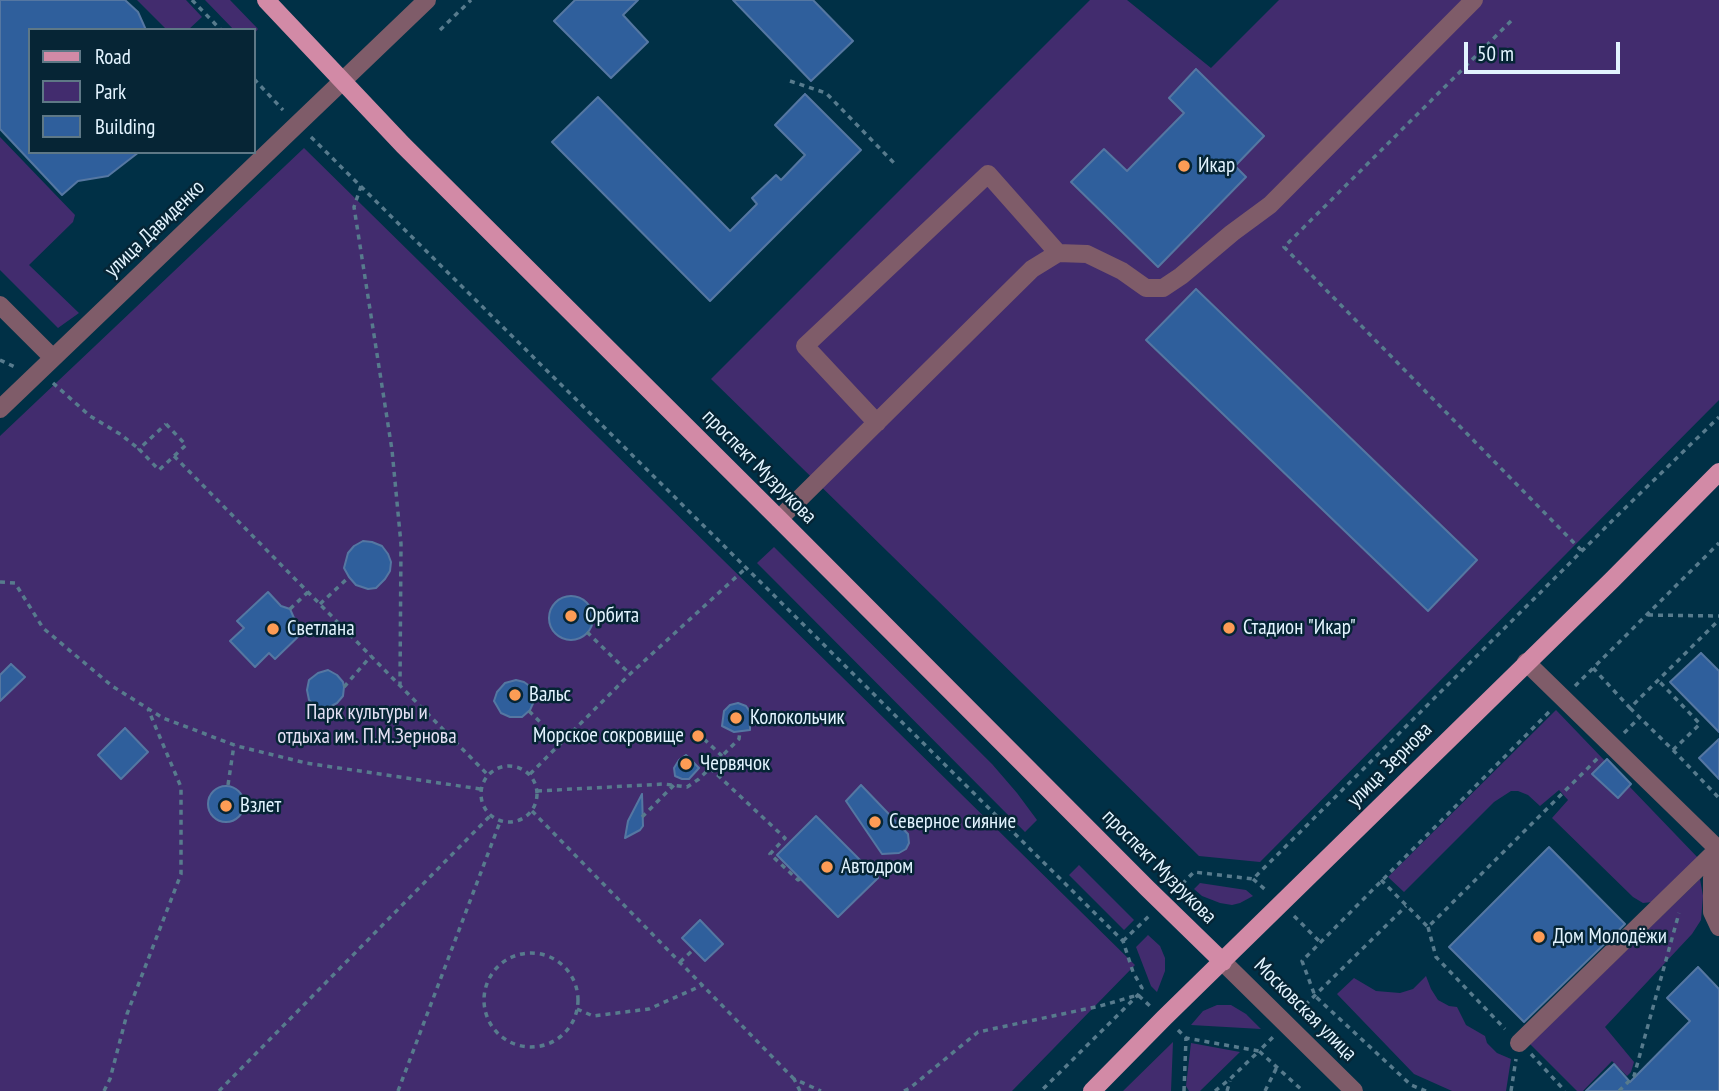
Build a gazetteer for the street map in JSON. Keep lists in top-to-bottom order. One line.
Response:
{"streets":{"main road":["проспект Музрукова","улица Зернова"],"street":["улица Давиденко","Московская улица"]},"crossings":[["улица Давиденко","проспект Музрукова"],["проспект Музрукова","улица Зернова"],["проспект Музрукова","Московская улица"],["улица Зернова","Московская улица"]],"parks":["Парк культуры и отдыха им. П.М.Зернова"],"places":["Икар","Орбита","Стадион \"Икар\"","Светлана","Вальс","Колокольчик","Морское сокровище","Червячок","Взлет","Северное сияние","Автодром","Дом Молодёжи"],"legend":["Road","Park","Building"],"scale_bar":"50 m"}
